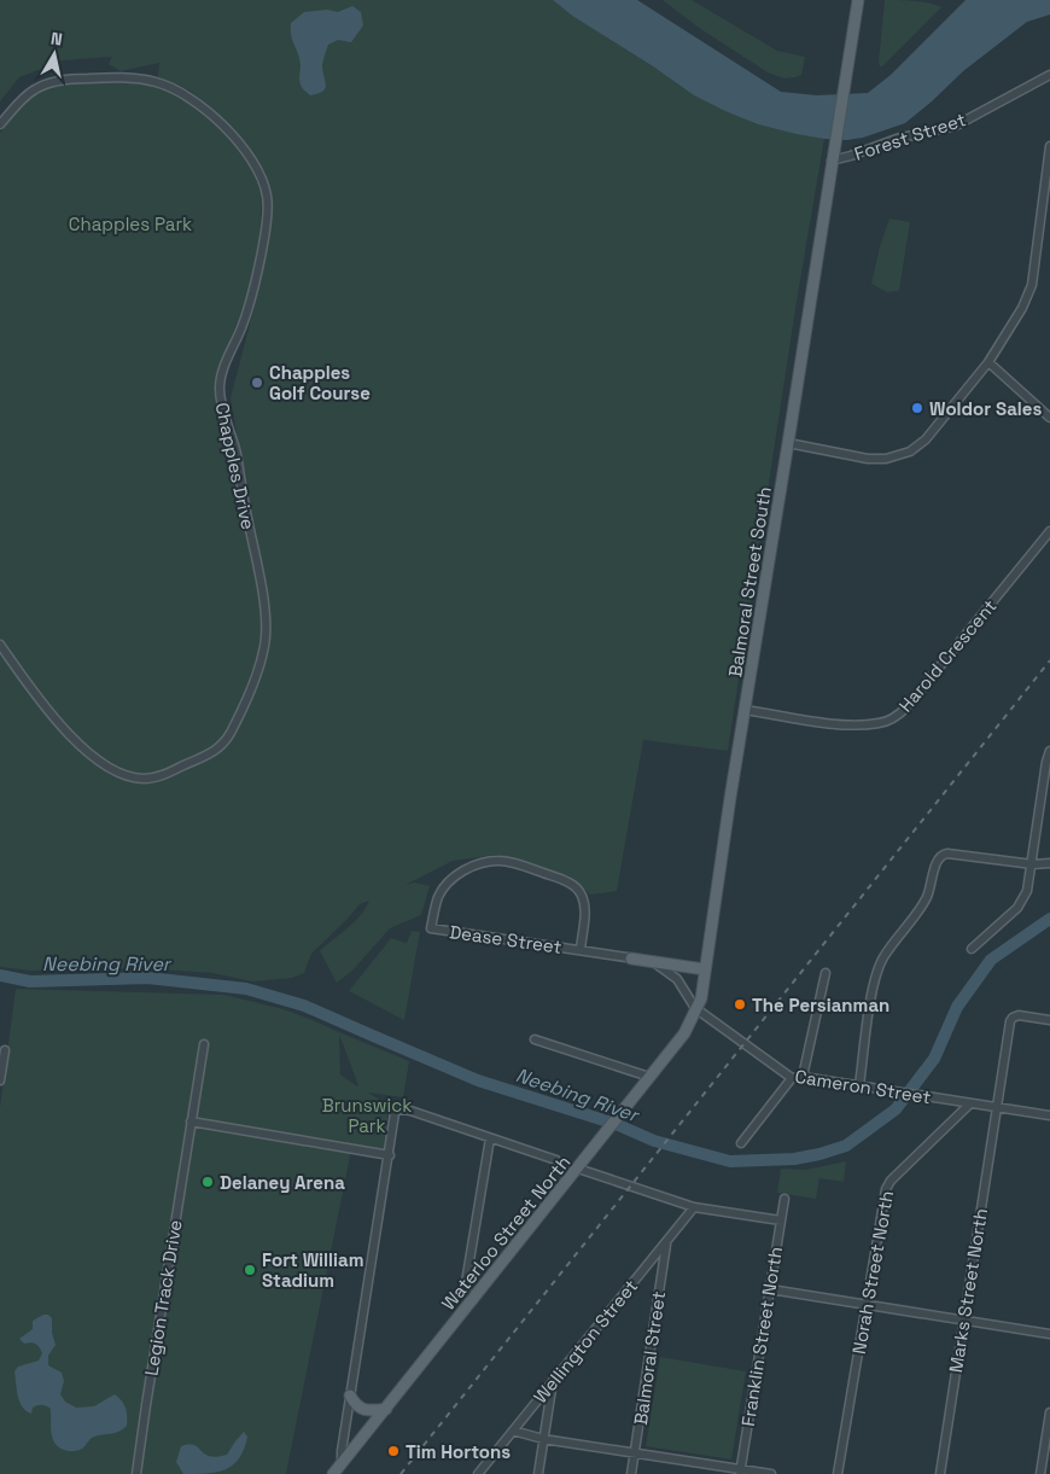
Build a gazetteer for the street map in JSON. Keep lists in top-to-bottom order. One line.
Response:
{"streets":{"main road":["Balmoral Street South","Waterloo Street North"],"street":["Forest Street","Chapples Drive","Harold Crescent","Dease Street","Cameron Street","Norah Street North","Marks Street North","Legion Track Drive","Franklin Street North","Wellington Street","Balmoral Street"]},"crossings":[["Forest Street","Balmoral Street South"],["Balmoral Street South","Harold Crescent"],["Balmoral Street South","Dease Street"],["Balmoral Street South","Cameron Street"],["Balmoral Street South","Waterloo Street North"],["Dease Street","Cameron Street"],["Dease Street","Waterloo Street North"],["Cameron Street","Waterloo Street North"],["Cameron Street","Norah Street North"],["Cameron Street","Marks Street North"],["Wellington Street","Balmoral Street"]],"water":["Neebing River"],"parks":["Chapples Park","Brunswick Park"],"places":["Chapples Golf Course","Woldor Sales","The Persianman","Delaney Arena","Fort William Stadium","Tim Hortons"],"north":"top"}
